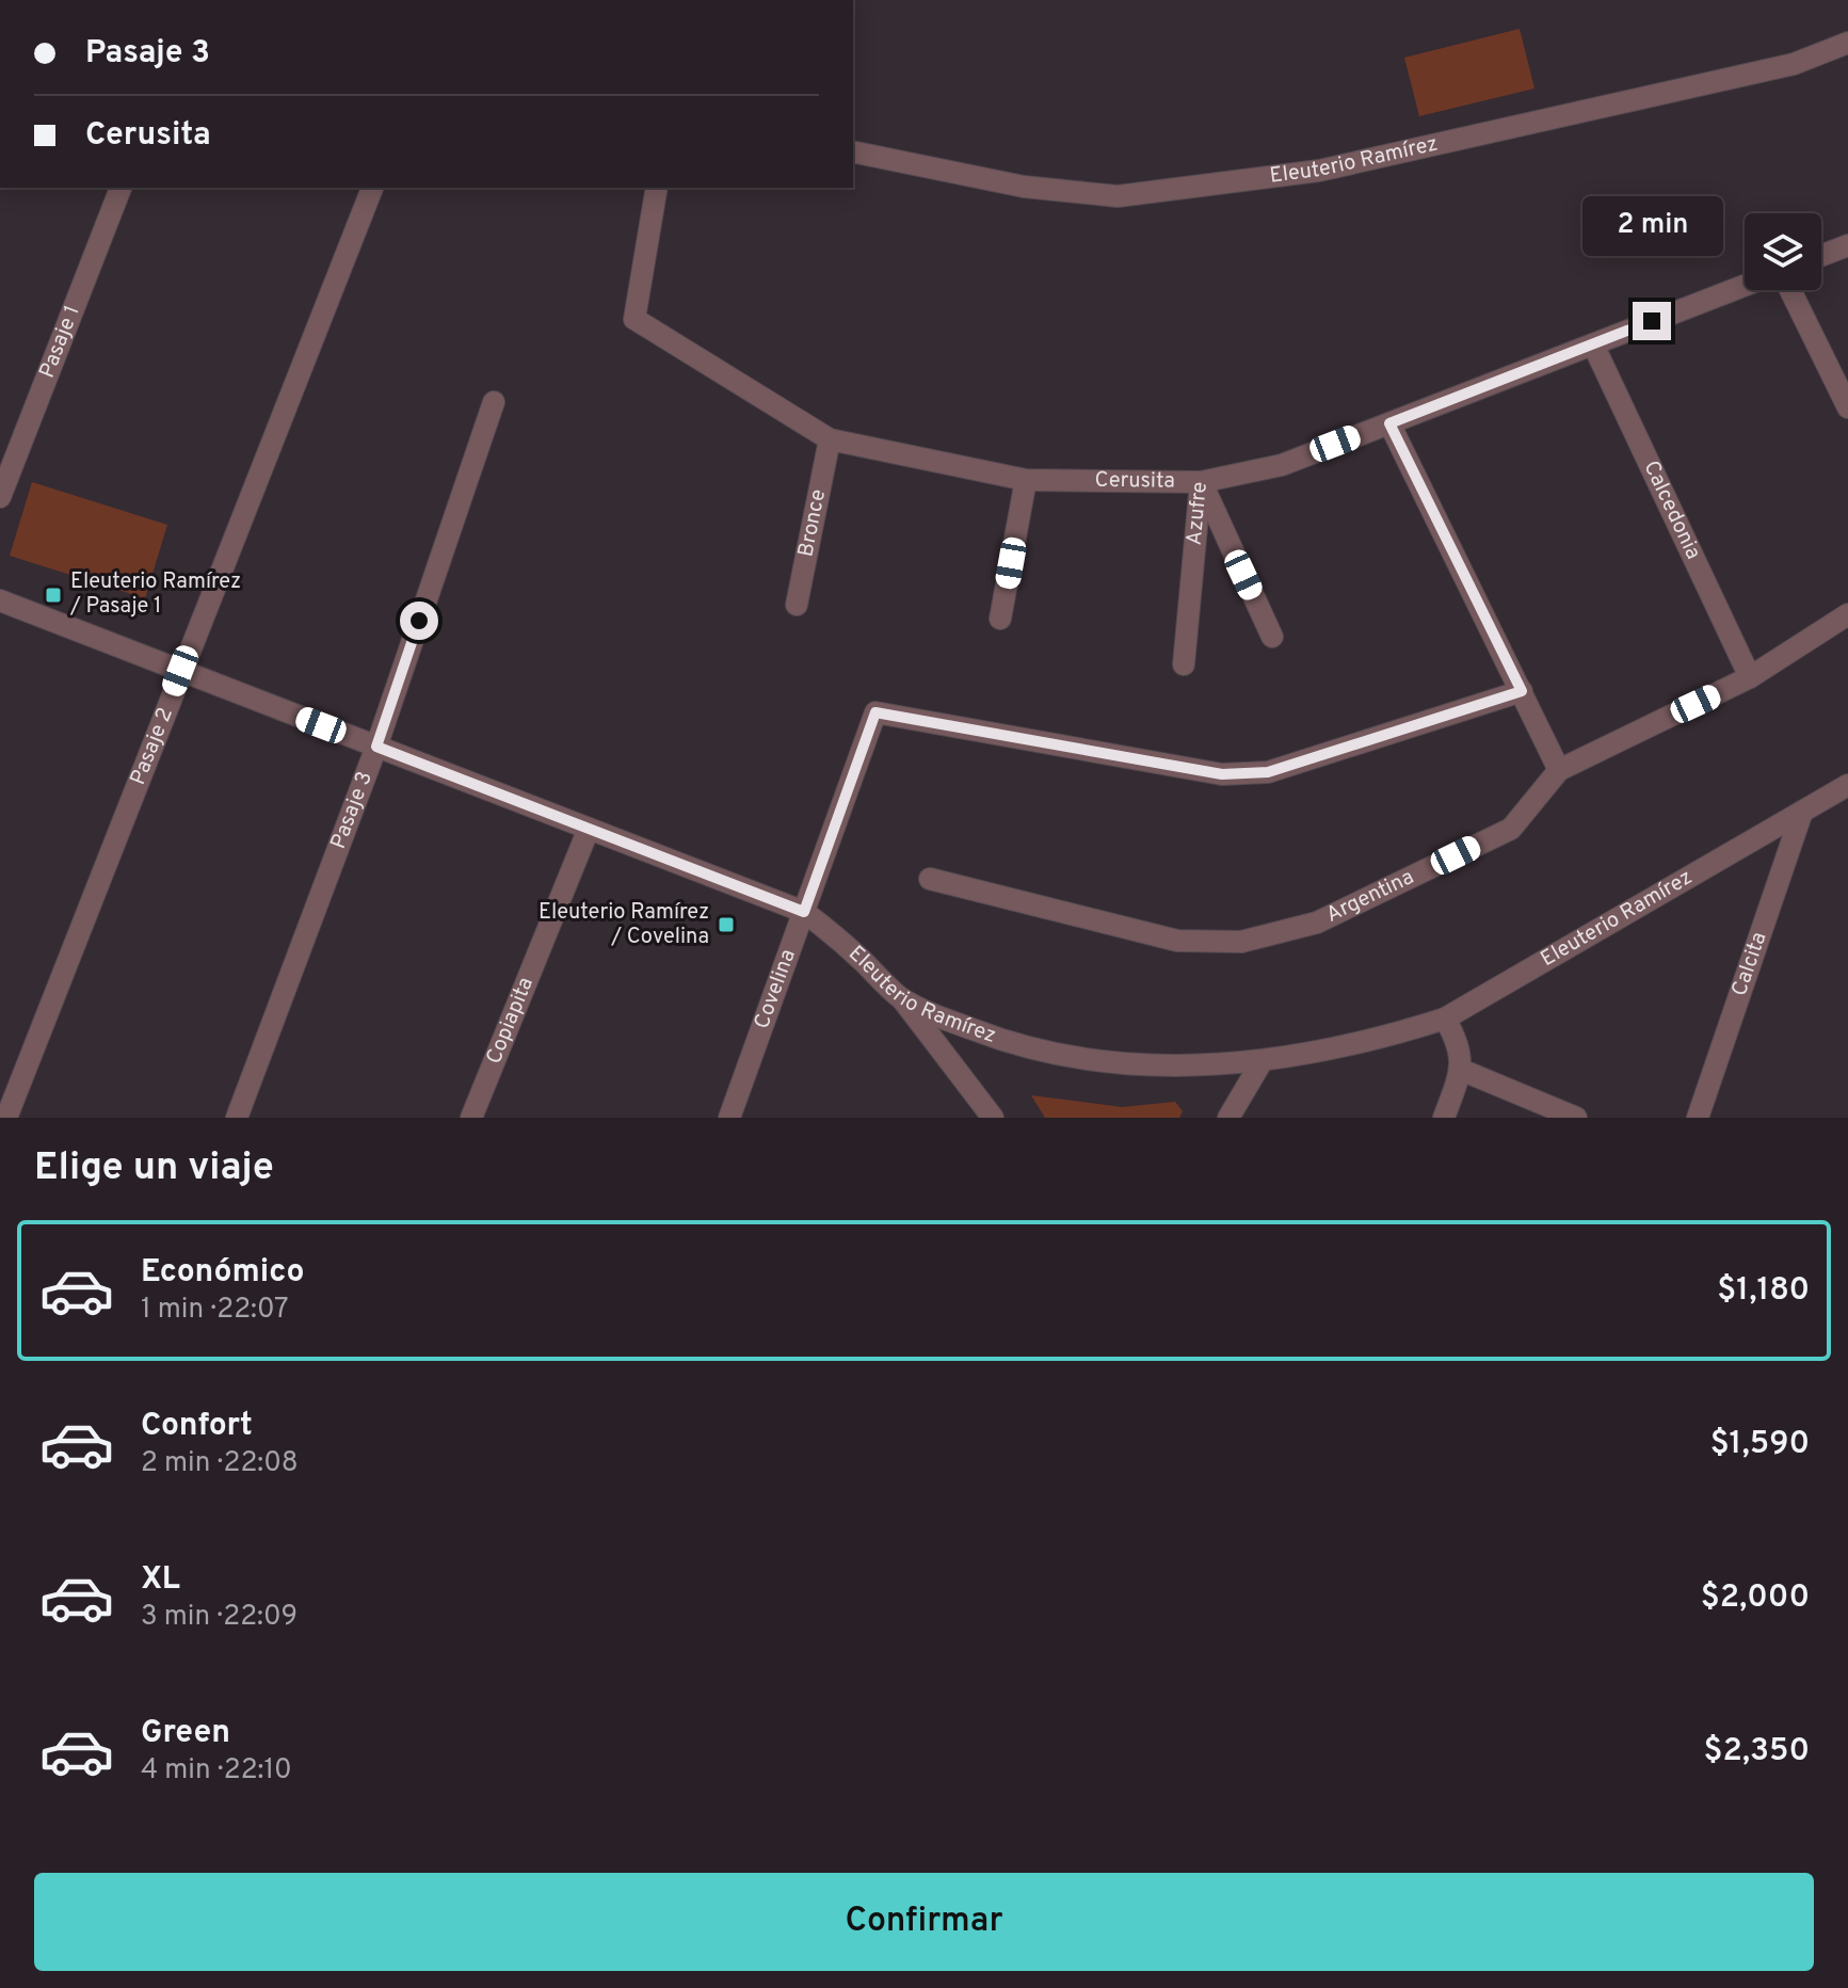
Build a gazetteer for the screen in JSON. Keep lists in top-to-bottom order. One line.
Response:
{"streets":{"street":["Eleuterio Ramírez","Pasaje 1","Cerusita","Calcedonia","Bronce","Azufre","Pasaje 2","Pasaje 3","Argentina","Calcita","Covelina","Copiapita"]},"crossings":[["Eleuterio Ramírez","Pasaje 2"],["Eleuterio Ramírez","Pasaje 3"],["Eleuterio Ramírez","Calcita"],["Eleuterio Ramírez","Covelina"],["Eleuterio Ramírez","Copiapita"],["Cerusita","Calcedonia"],["Cerusita","Bronce"],["Cerusita","Azufre"],["Calcedonia","Argentina"]],"places":{"transit":["Eleuterio Ramírez / Pasaje 1","Eleuterio Ramírez / Covelina"]},"page":{"banner":["Pasaje 3","Cerusita"],"bubble":"2 min","heading":"Elige un viaje","list":[{"name":"Económico","note":"1 min · 22:07","value":"$1,180"},{"name":"Confort","note":"2 min · 22:08","value":"$1,590"},{"name":"XL","note":"3 min · 22:09","value":"$2,000"},{"name":"Green","note":"4 min · 22:10","value":"$2,350"}],"buttons":"Confirmar"}}
